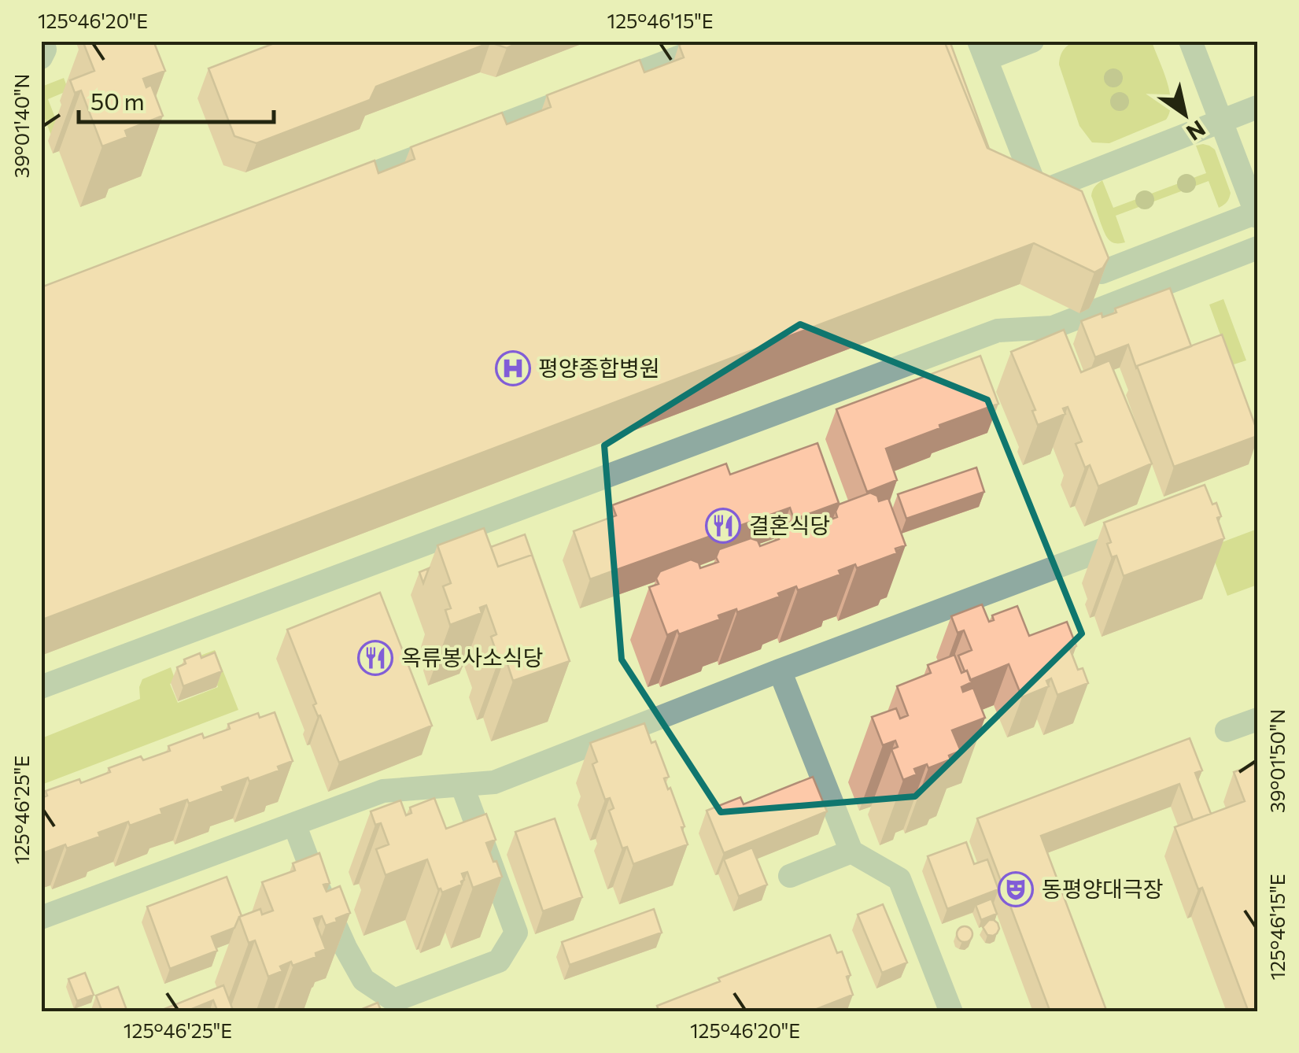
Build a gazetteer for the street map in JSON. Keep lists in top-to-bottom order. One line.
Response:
{"places":{"hospital":["평양종합병원"],"restaurant":["결혼식당","옥류봉사소식당"],"theatre":["동평양대극장"]},"scale_bar":"50 m","north":"bottom right","coordinates":["125°46'20\"E","125°46'15\"E","39°01'40\"N","39°01'50\"N","125°46'25\"E"]}
